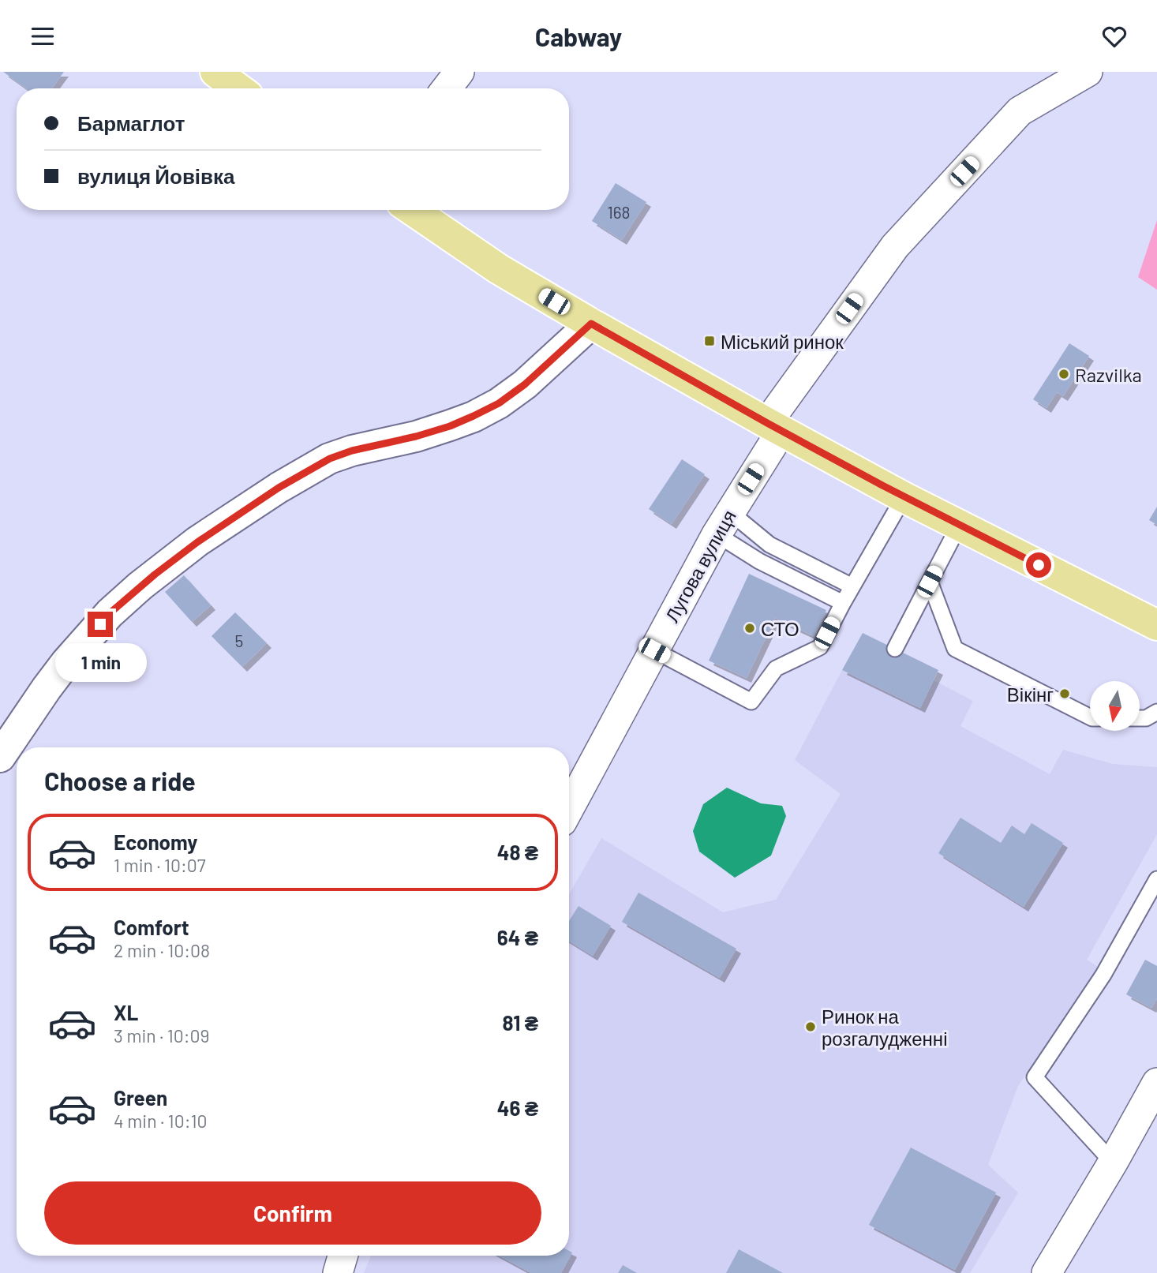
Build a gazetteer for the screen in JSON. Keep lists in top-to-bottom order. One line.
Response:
{"streets":{"street":["Лугова вулиця"]},"places":{"transit":["Міський ринок"],"other":["Razvilka","СТО","Вікінг","Ринок на розгалудженні"]},"house_numbers":["168","5"],"north":"bottom","page":{"header":"Cabway","banner":["Бармаглот","вулиця Йовівка"],"bubble":"1 min","heading":"Choose a ride","list":[{"name":"Economy","note":"1 min · 10:07","value":"48 ₴"},{"name":"Comfort","note":"2 min · 10:08","value":"64 ₴"},{"name":"XL","note":"3 min · 10:09","value":"81 ₴"},{"name":"Green","note":"4 min · 10:10","value":"46 ₴"}],"buttons":"Confirm"}}
